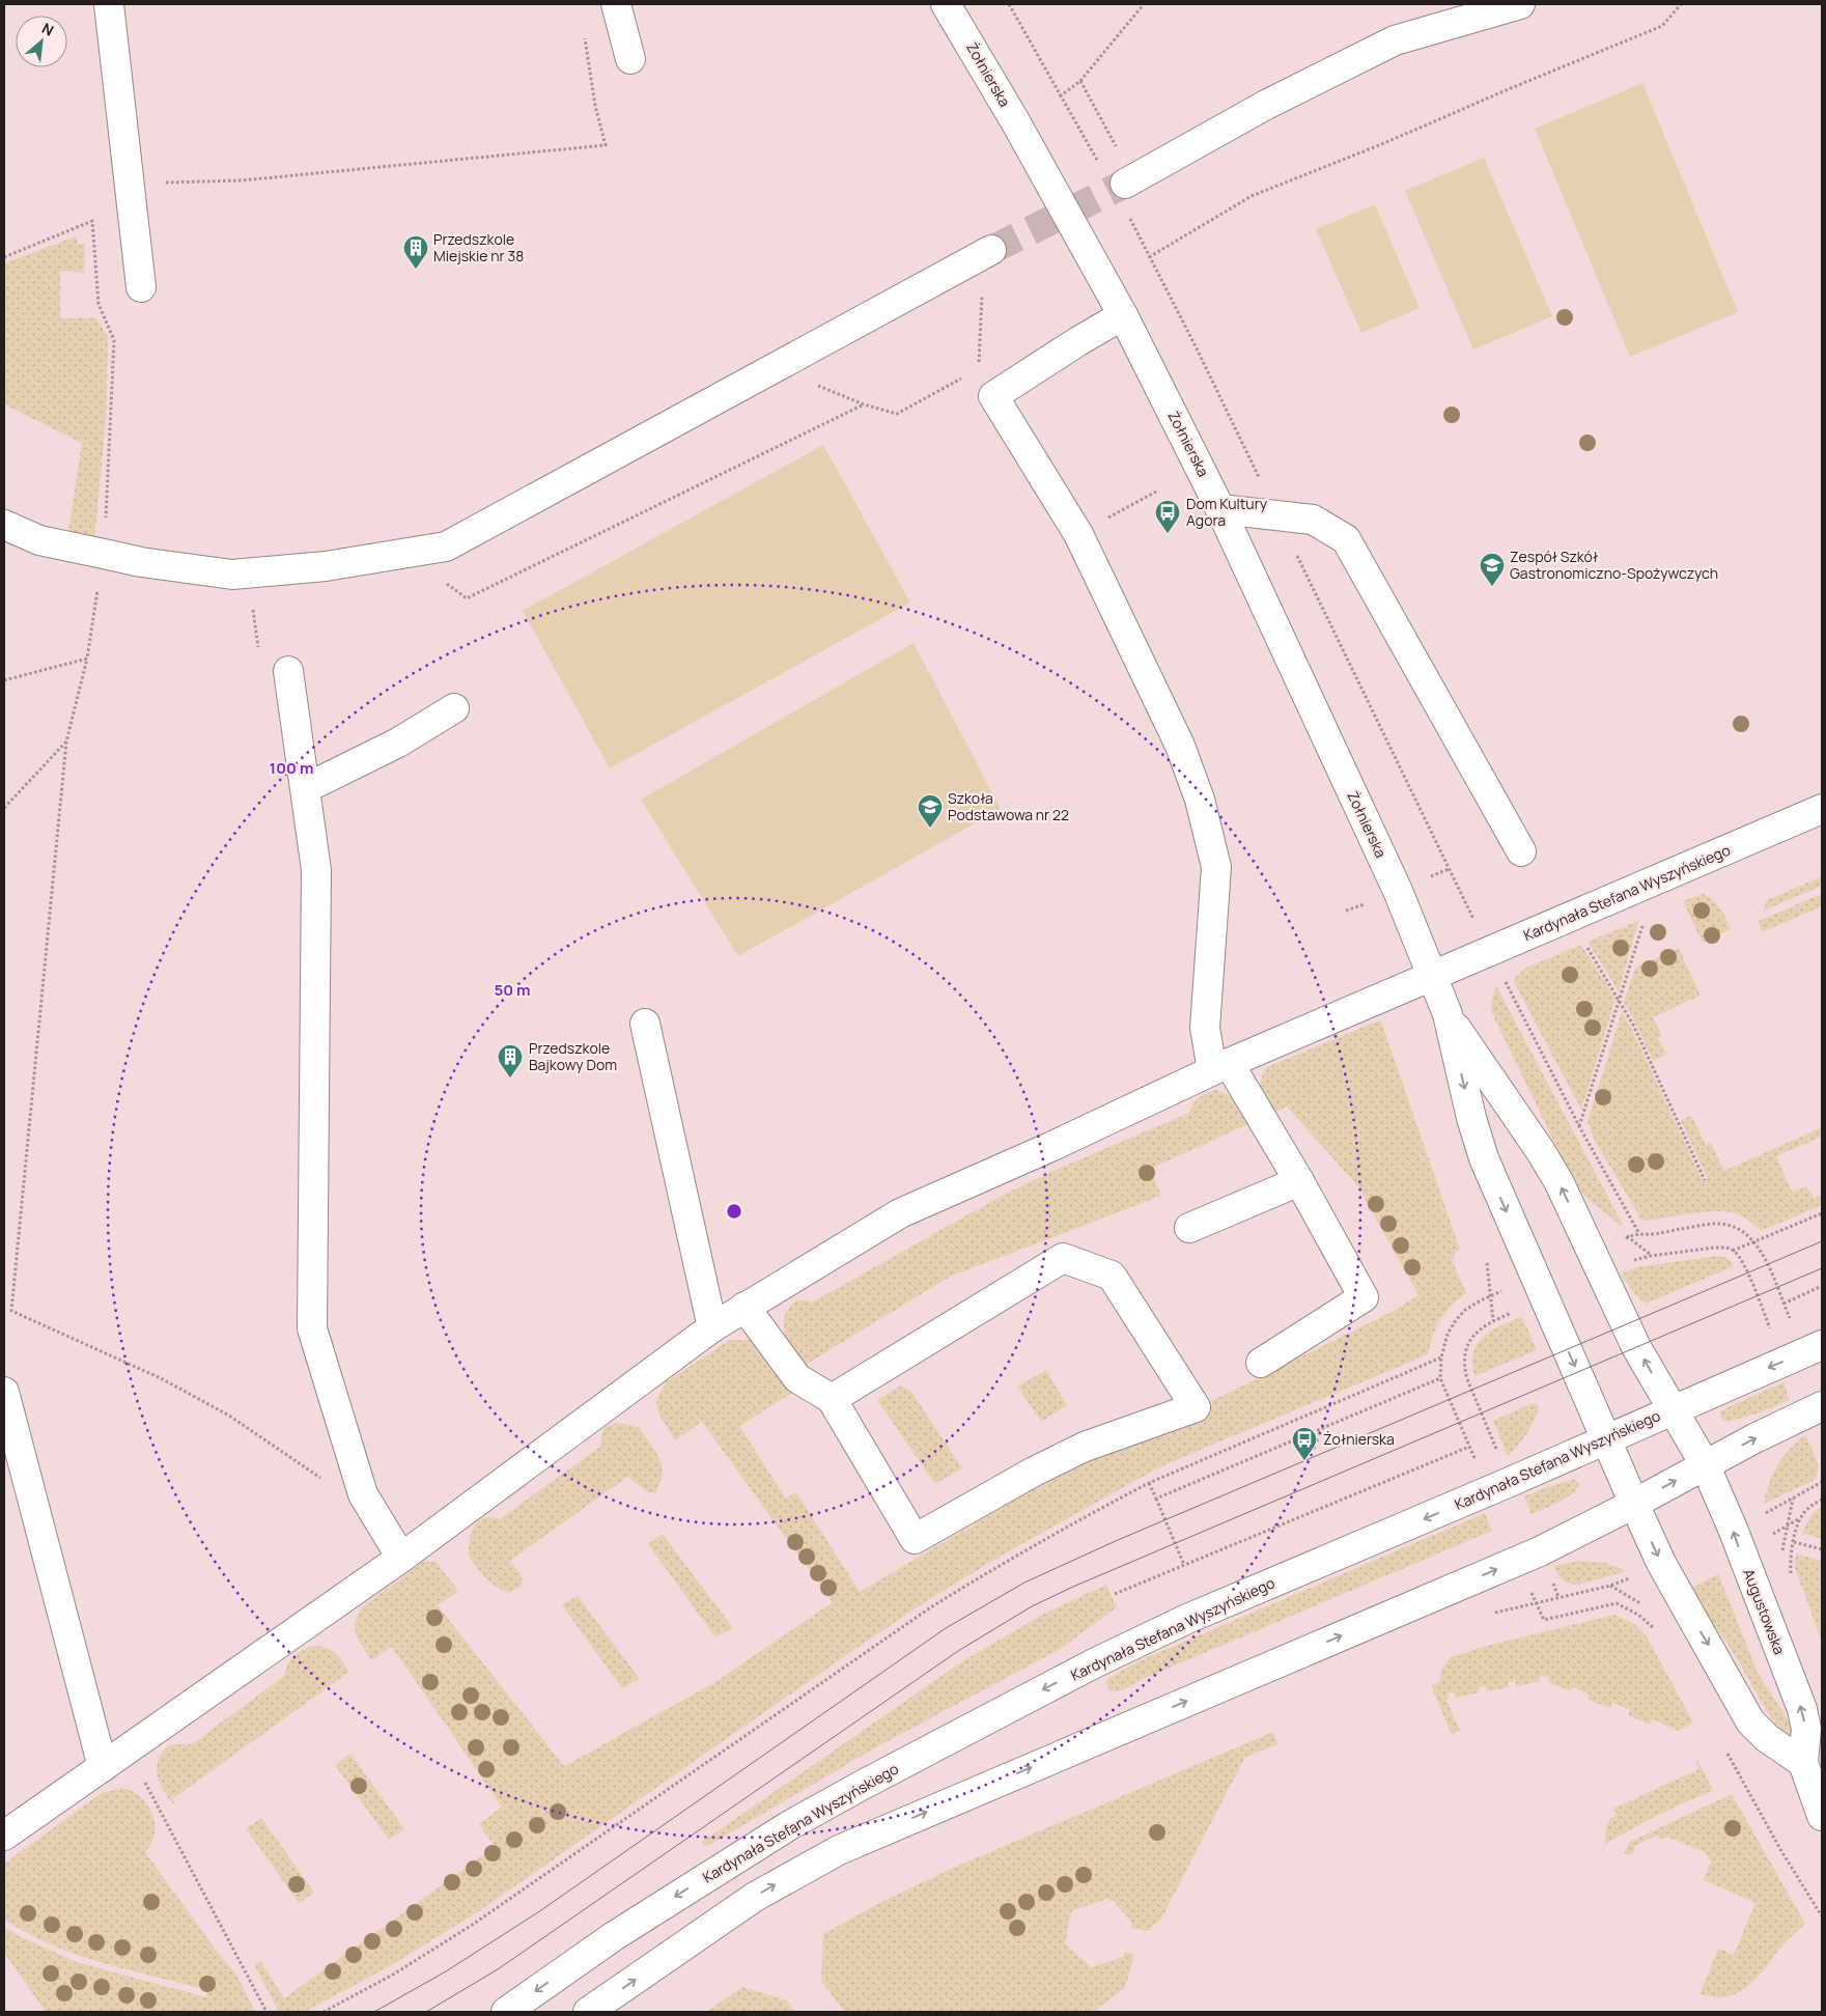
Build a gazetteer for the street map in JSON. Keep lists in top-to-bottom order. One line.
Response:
{"streets":{"street":["Żołnierska","Kardynała Stefana Wyszyńskiego","Augustowska"]},"crossings":[["Żołnierska","Kardynała Stefana Wyszyńskiego"],["Żołnierska","Augustowska"]],"places":{"building":["Przedszkole Miejskie nr 38","Przedszkole Bajkowy Dom"],"bus stop":["Dom Kultury Agora","Żołnierska"],"school or university":["Zespół Szkół Gastronomiczno-Spożywczych","Szkoła Podstawowa nr 22"]},"north":"top right","rings":["100 m","50 m"]}
